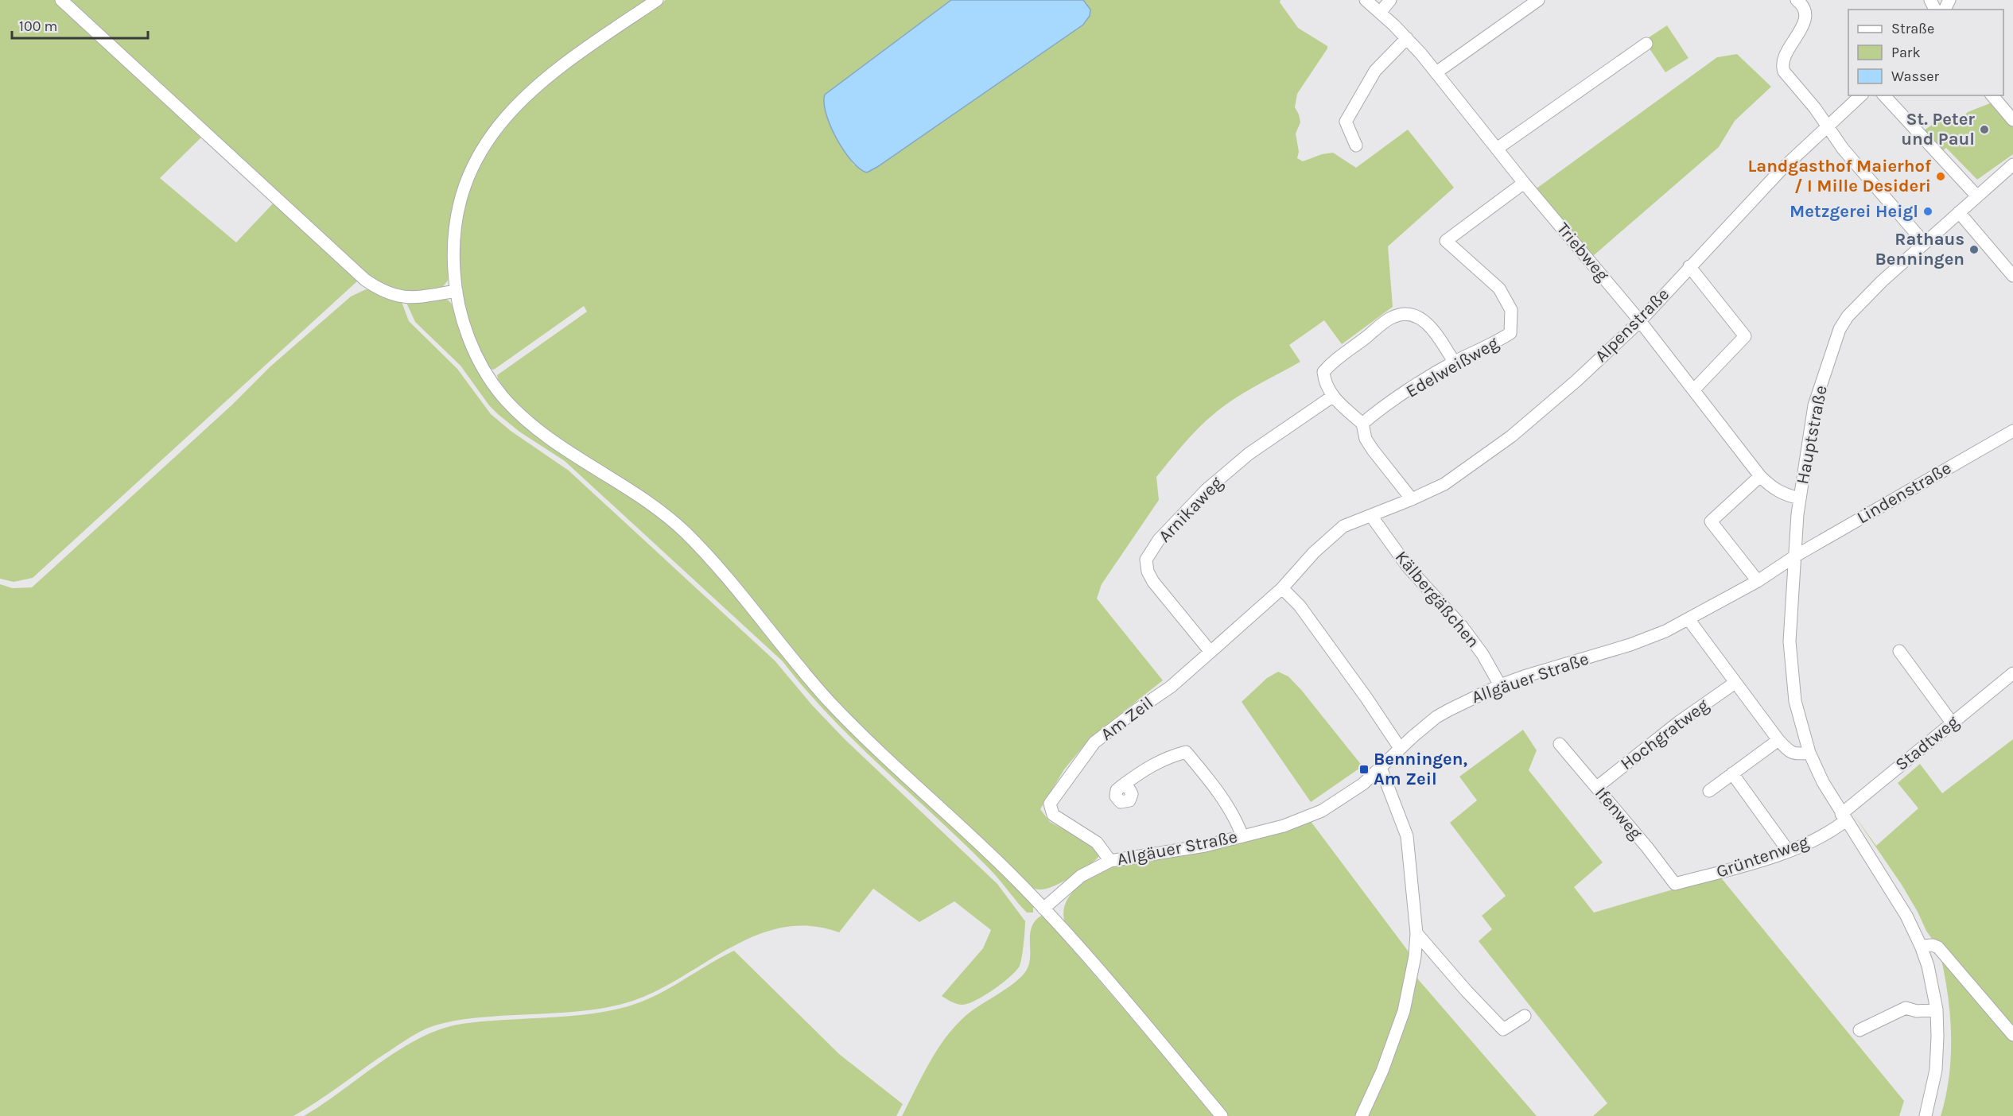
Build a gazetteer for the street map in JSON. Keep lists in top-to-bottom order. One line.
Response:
{"streets":{"street":["Triebweg","Alpenstraße","Edelweißweg","Hauptstraße","Lindenstraße","Arnikaweg","Kälbergäßchen","Allgäuer Straße","Am Zeil","Hochgratweg","Stadtweg","Ifenweg","Grüntenweg"]},"crossings":[["Triebweg","Alpenstraße"],["Triebweg","Edelweißweg"],["Triebweg","Hauptstraße"],["Alpenstraße","Kälbergäßchen"],["Alpenstraße","Am Zeil"],["Hauptstraße","Lindenstraße"],["Hauptstraße","Allgäuer Straße"],["Hauptstraße","Stadtweg"],["Hauptstraße","Grüntenweg"],["Lindenstraße","Allgäuer Straße"],["Arnikaweg","Am Zeil"],["Kälbergäßchen","Allgäuer Straße"],["Kälbergäßchen","Am Zeil"],["Allgäuer Straße","Am Zeil"],["Hochgratweg","Ifenweg"],["Stadtweg","Grüntenweg"],["Ifenweg","Grüntenweg"]],"places":{"other":["St. Peter und Paul","Landgasthof Maierhof / I Mille Desideri","Metzgerei Heigl","Rathaus Benningen"],"transit":["Benningen, Am Zeil"]},"legend":["Straße","Park","Wasser"],"scale_bar":"100 m"}
